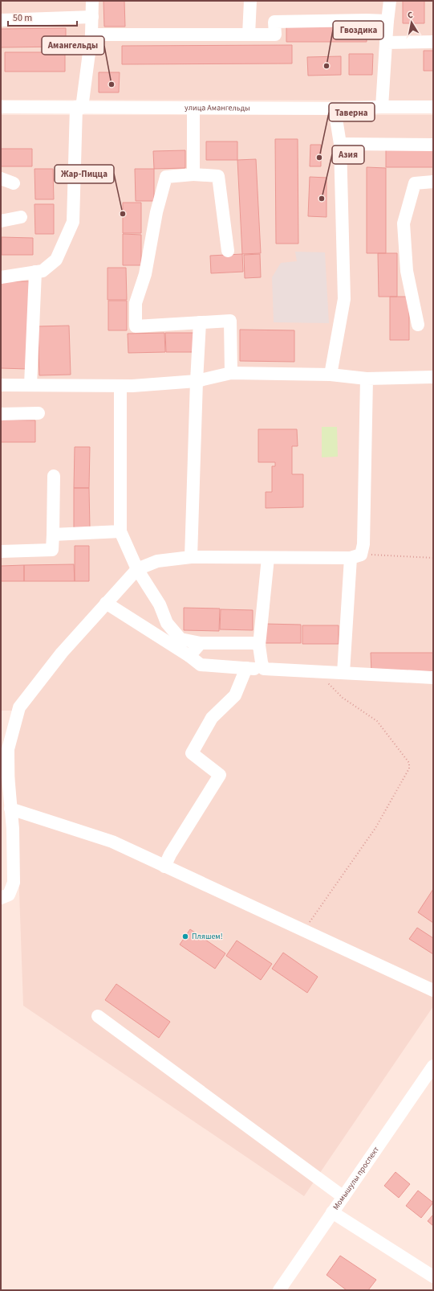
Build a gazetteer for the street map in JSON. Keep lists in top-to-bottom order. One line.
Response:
{"streets":{"street":["улица Амангельды","Момышулы проспект"]},"places":["Гвоздика","Амангельды","Таверна","Азия","Жар-Пицца","Пляшем!"],"scale_bar":"50 m","north":"top"}
